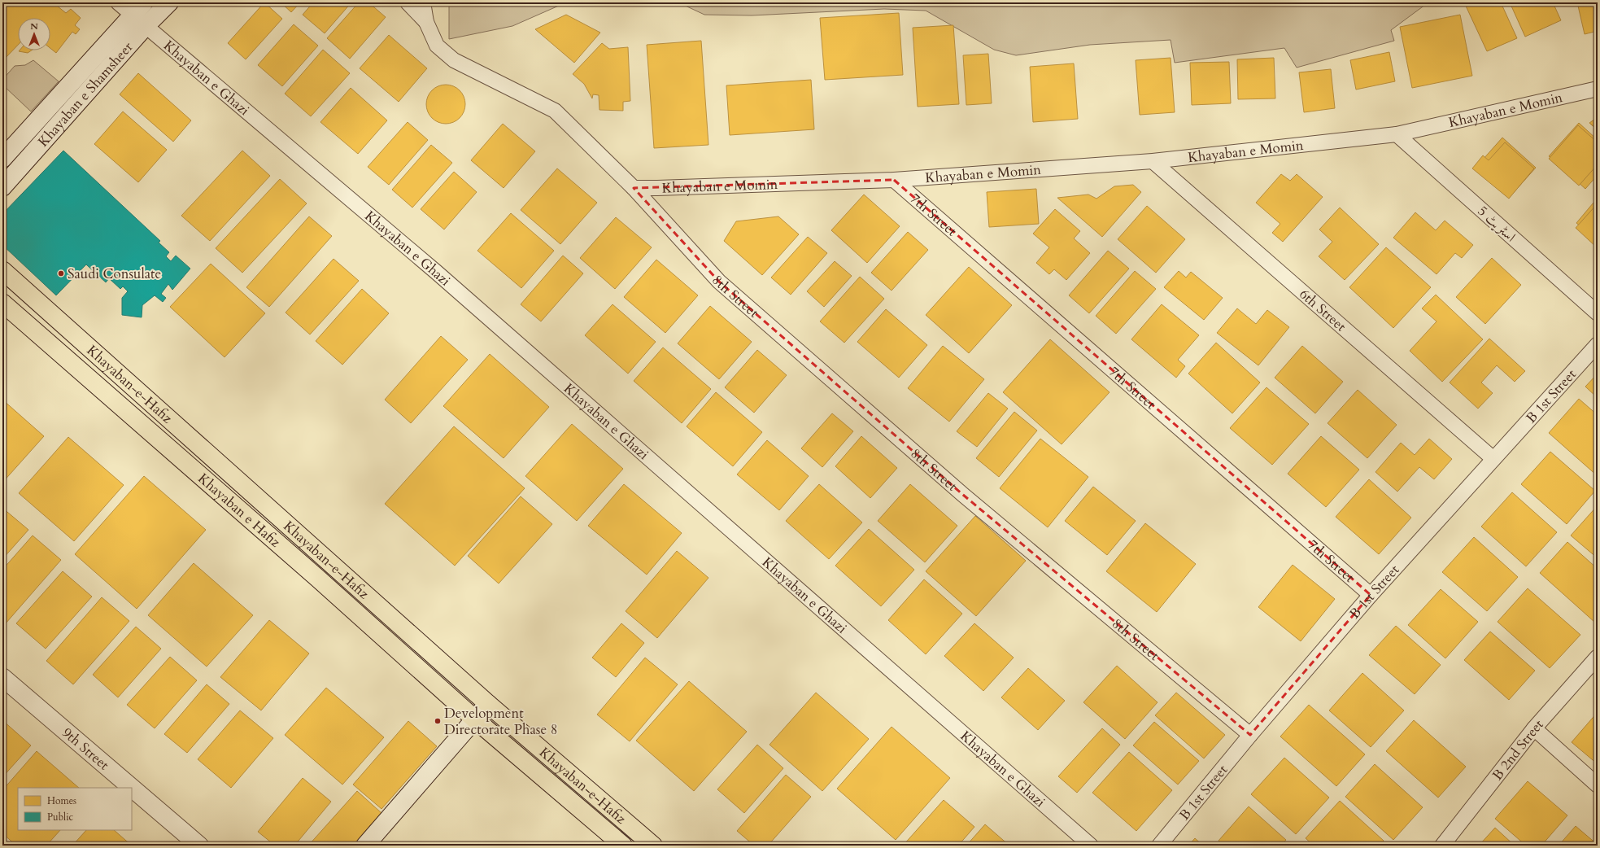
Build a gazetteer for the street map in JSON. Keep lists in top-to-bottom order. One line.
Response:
{"streets":{"main road":["Khayaban e Shamsheer","Khayaban-e-Hafiz","Khayaban e Hafiz","9th Street"],"street":["Khayaban e Ghazi","Khayaban e Momin","7th Street","اسٹریٹ 5","8th Street","6th Street","B 1st Street","B 2nd Street"]},"crossings":[["Khayaban e Ghazi","Khayaban e Shamsheer"],["Khayaban e Momin","7th Street"],["Khayaban e Momin","اسٹریٹ 5"],["Khayaban e Momin","8th Street"],["Khayaban e Momin","6th Street"],["7th Street","B 1st Street"],["8th Street","B 1st Street"],["6th Street","B 1st Street"],["Khayaban-e-Hafiz","Khayaban e Hafiz"]],"places":["Saudi Consulate","Development Directorate Phase 8"],"legend":["Homes","Public"],"north":"top"}
